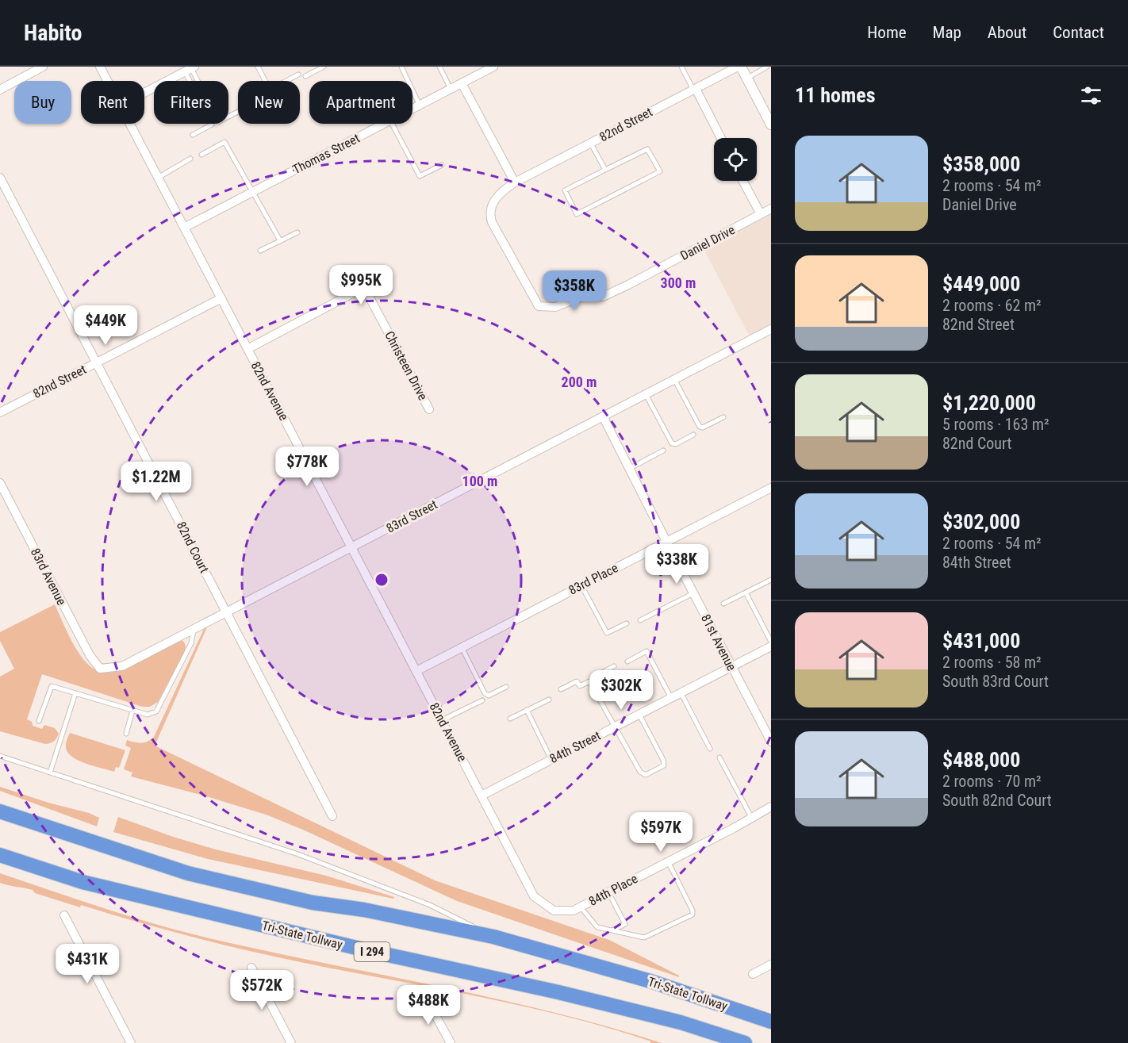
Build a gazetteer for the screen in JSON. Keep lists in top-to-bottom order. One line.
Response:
{"streets":{"highway":["Tri-State Tollway","I 294"],"street":["82nd Street","Thomas Street","Daniel Drive","Christeen Drive","82nd Avenue","83rd Street","82nd Court","83rd Avenue","83rd Place","81st Avenue","84th Street","84th Place"]},"crossings":[["82nd Street","Daniel Drive"],["82nd Street","82nd Avenue"],["82nd Street","82nd Court"],["Thomas Street","82nd Avenue"],["Christeen Drive","82nd Avenue"],["82nd Avenue","83rd Street"],["82nd Avenue","83rd Place"],["82nd Avenue","84th Street"],["82nd Avenue","84th Place"],["83rd Street","82nd Court"],["83rd Street","83rd Avenue"],["83rd Street","81st Avenue"],["83rd Place","81st Avenue"],["81st Avenue","84th Street"]],"page":{"header":"Habito","nav":["Home","Map","About","Contact"],"heading":"11 homes","chip":["Buy","Rent","Filters","New","Apartment"],"list":[{"name":"$358,000","note":"2 rooms · 54 m² · Daniel Drive"},{"name":"$449,000","note":"2 rooms · 62 m² · 82nd Street"},{"name":"$1,220,000","note":"5 rooms · 163 m² · 82nd Court"},{"name":"$302,000","note":"2 rooms · 54 m² · 84th Street"},{"name":"$431,000","note":"2 rooms · 58 m² · South 83rd Court"},{"name":"$488,000","note":"2 rooms · 70 m² · South 82nd Court"}],"price":["$995K","$358K","$449K","$778K","$1.22M","$338K","$302K","$597K","$431K","$572K","$488K"]},"rings":["300 m","200 m","100 m"]}
